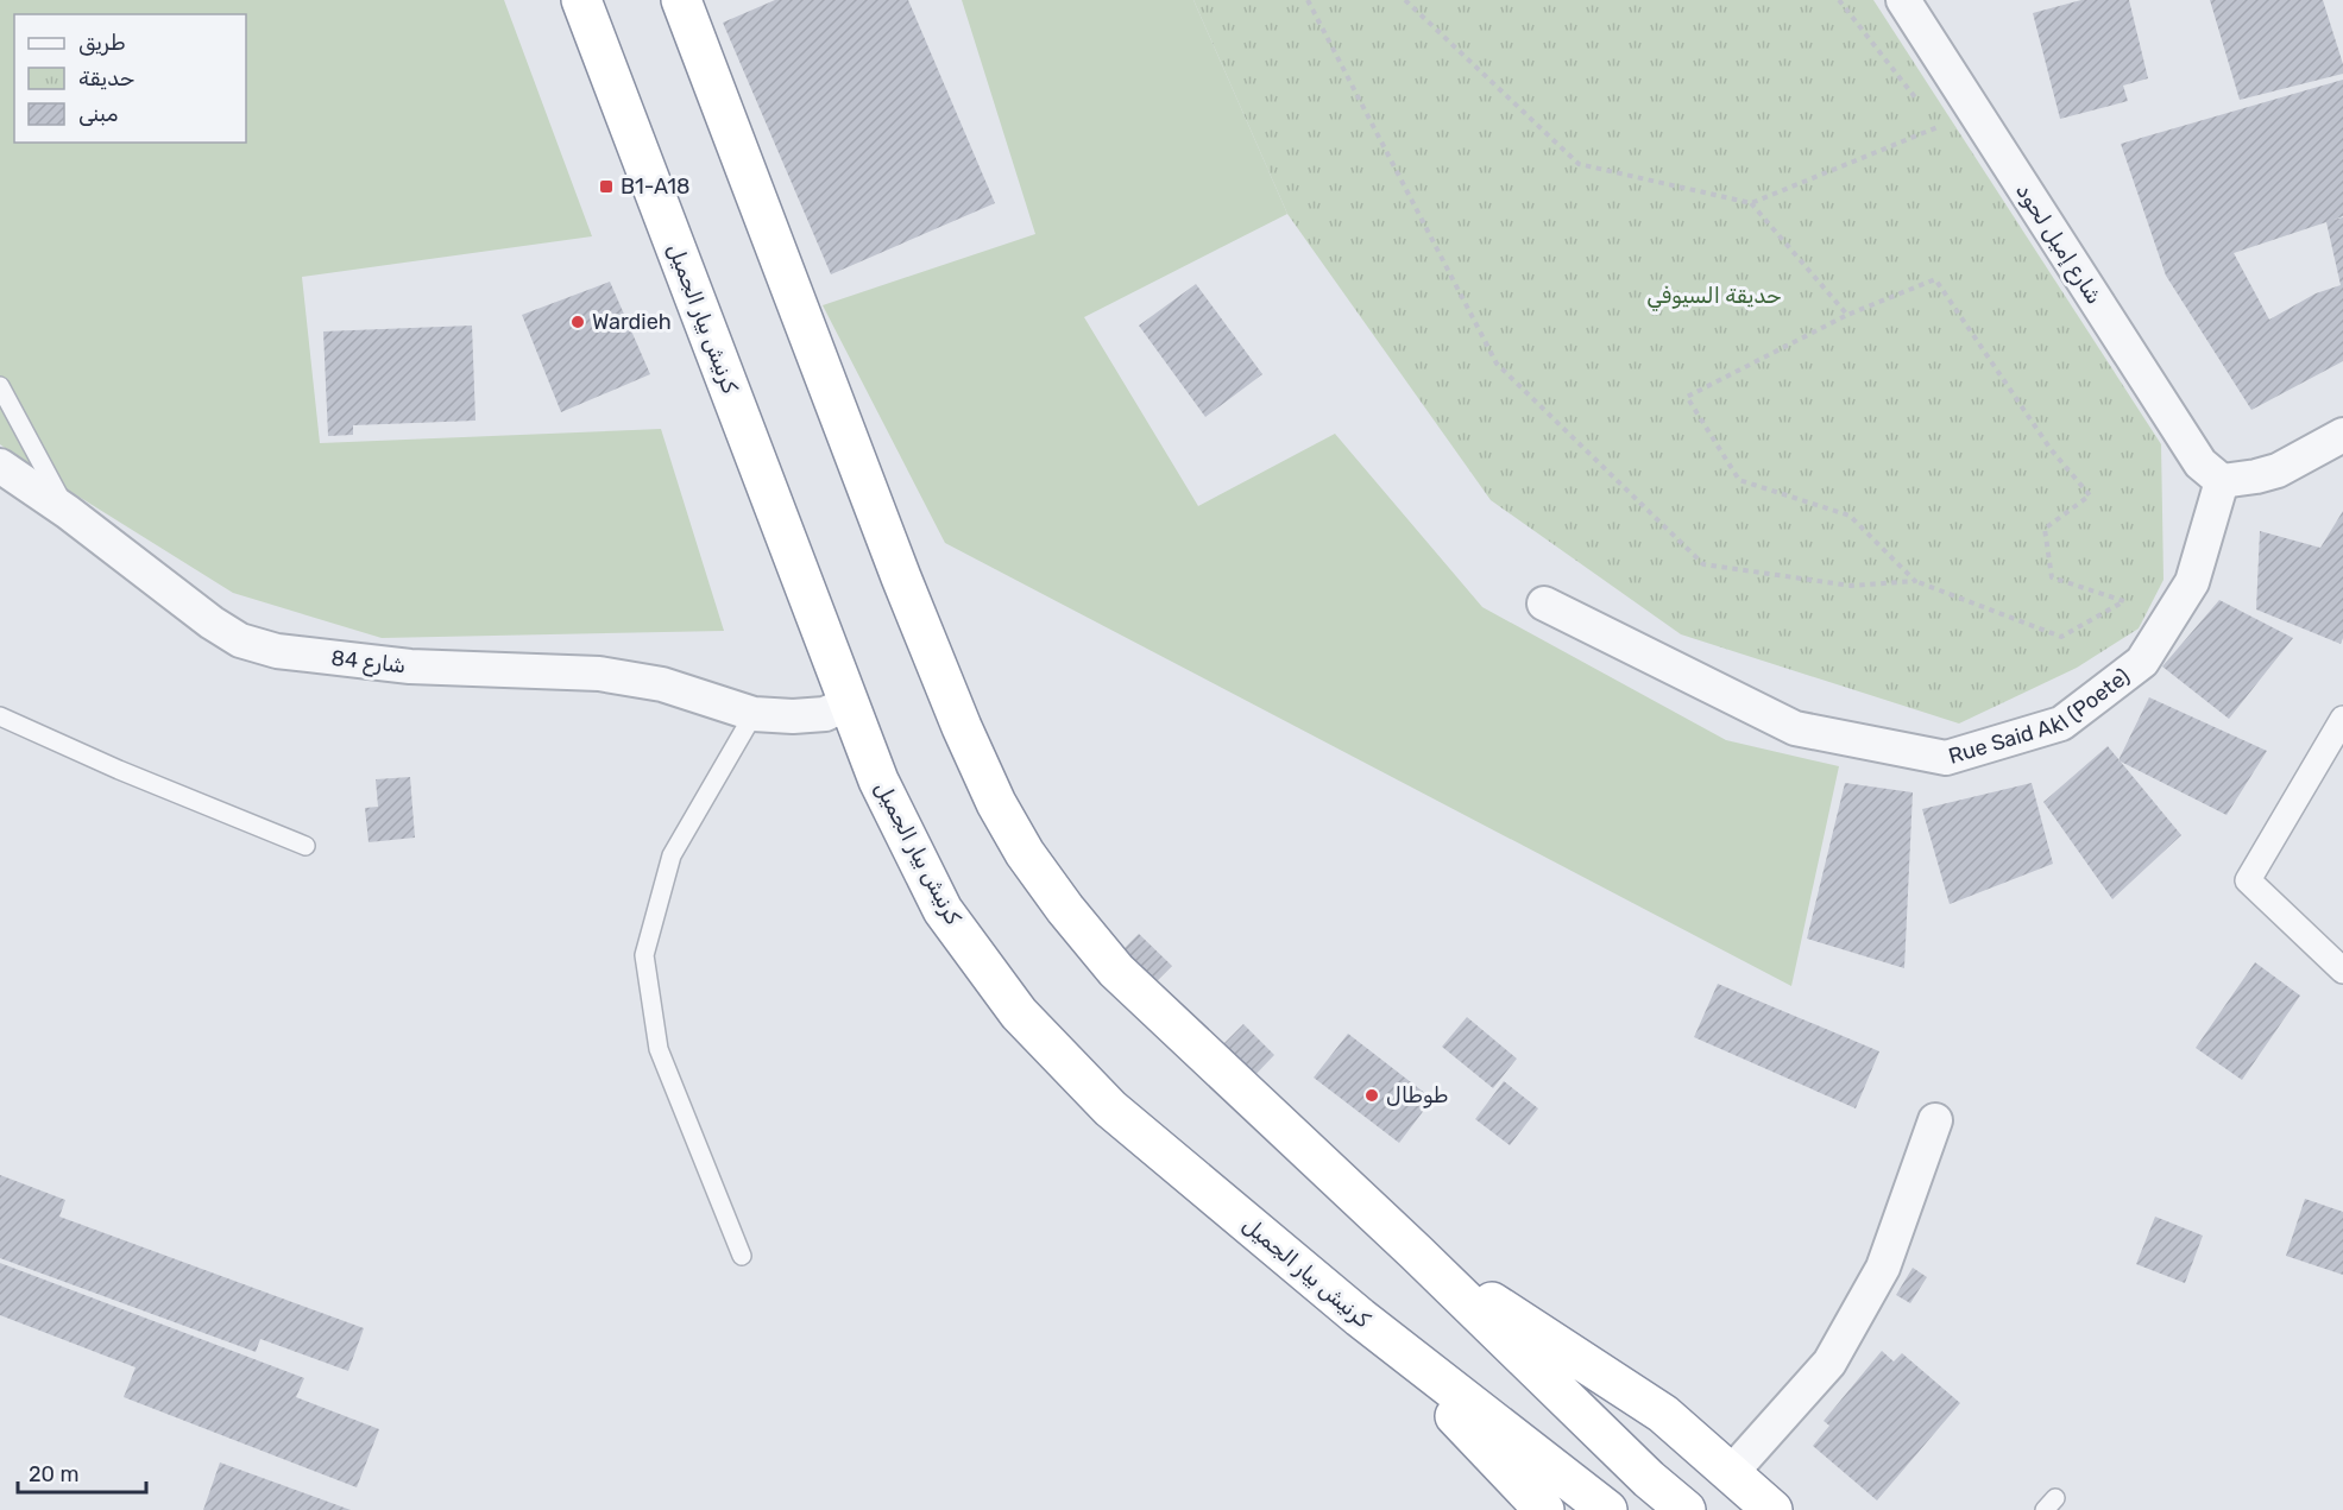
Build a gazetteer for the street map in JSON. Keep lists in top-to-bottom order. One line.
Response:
{"streets":{"highway":["كرنيش بيار الجميل"],"street":["شارع إميل لحود","شارع 84","Rue Said Akl (Poete)"]},"crossings":[["شارع إميل لحود","Rue Said Akl (Poete)"],["كرنيش بيار الجميل","شارع 84"]],"parks":["حديقة السيوفي"],"places":{"transit":["B1-A18"],"other":["Wardieh","طوطال"]},"legend":["طريق","حديقة","مبنى"],"scale_bar":"20 m"}
